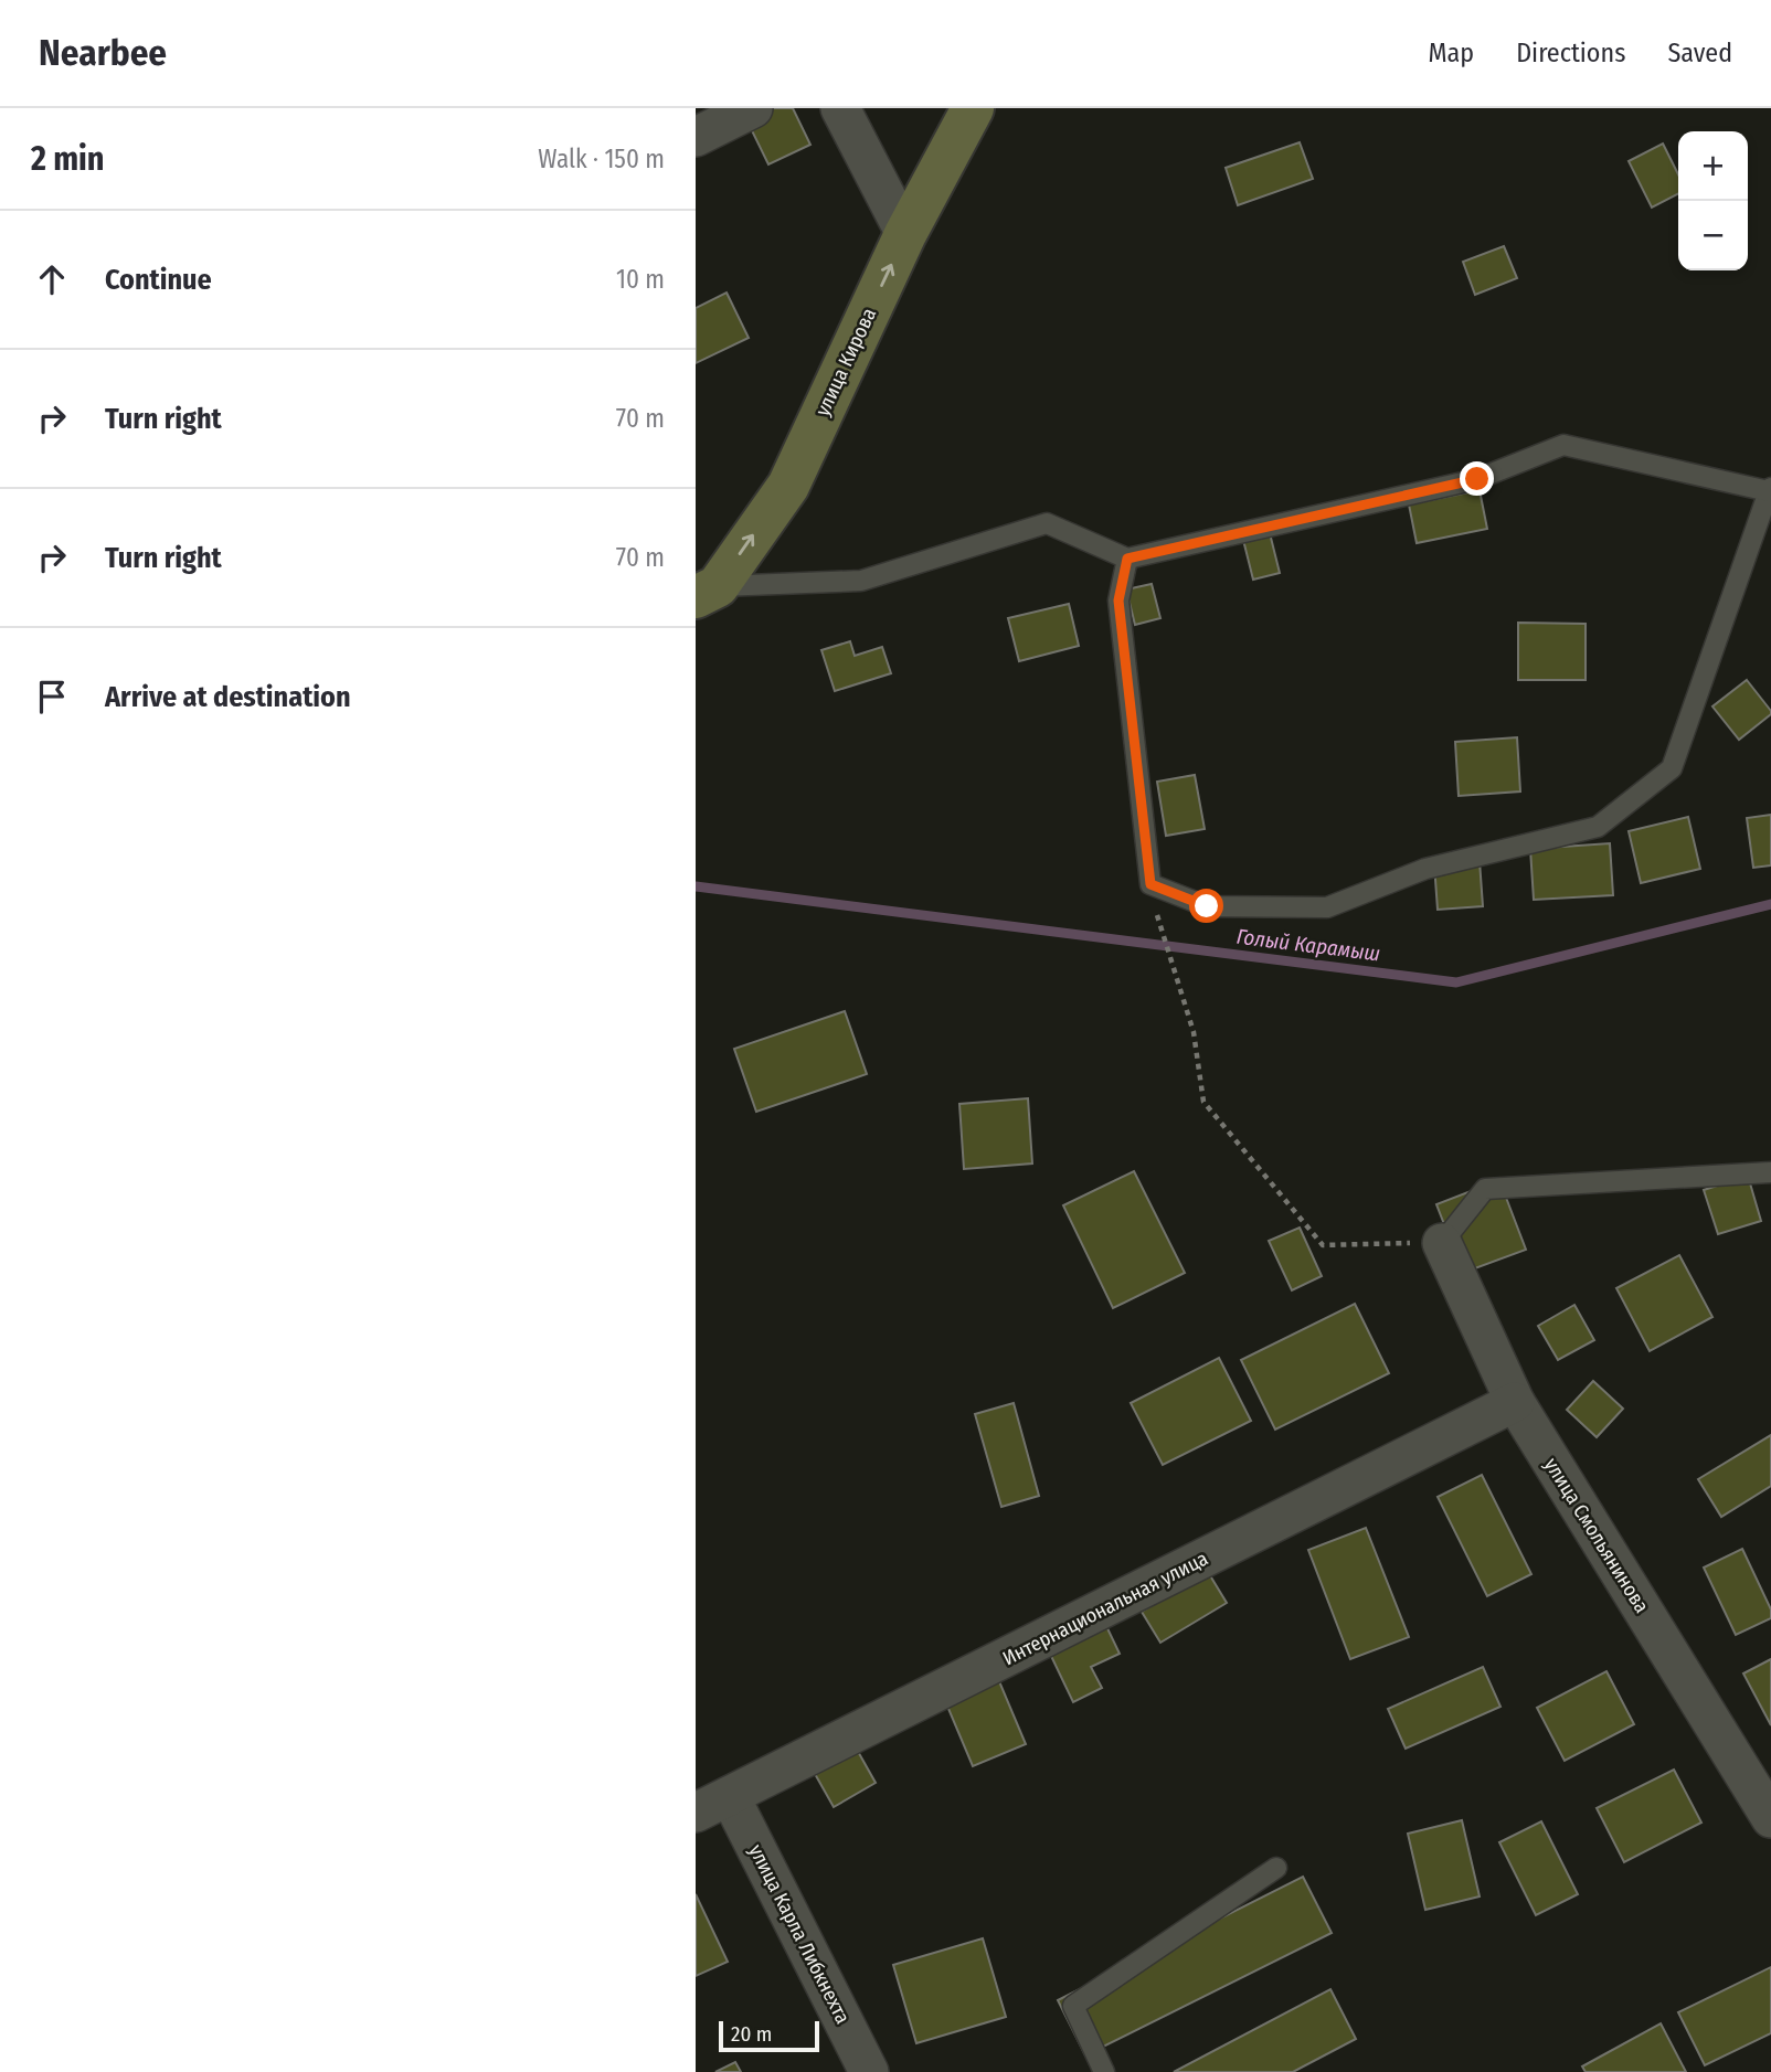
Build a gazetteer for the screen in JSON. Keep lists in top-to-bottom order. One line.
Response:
{"streets":{"street":["улица Кирова","улица Смольянинова","Интернациональная улица","улица Карла Либкнехта"]},"crossings":[["улица Смольянинова","Интернациональная улица"],["Интернациональная улица","улица Карла Либкнехта"]],"one_way":["улица Кирова"],"water":["Голый Карамыш"],"scale_bar":"20 m","page":{"header":"Nearbee","nav":["Map","Directions","Saved"],"heading":["2 min","Walk · 150 m"],"map_buttons":["+","−"],"list":[["Continue","10 m"],["Turn right","70 m"],["Turn right","70 m"],"Arrive at destination"],"scale":"20 m"}}
